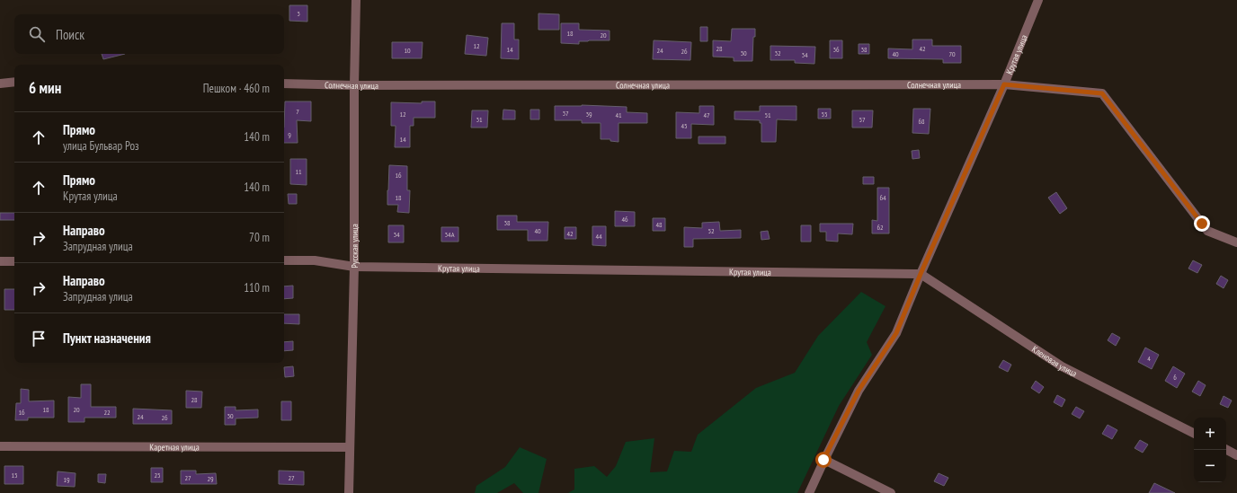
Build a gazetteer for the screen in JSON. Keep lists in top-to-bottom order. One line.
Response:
{"streets":{"street":["Крутая улица","Солнечная улица","Русская улица","Кленовая улица","Каретная улица"]},"crossings":[["Крутая улица","Солнечная улица"],["Крутая улица","Русская улица"],["Крутая улица","Кленовая улица"],["Солнечная улица","Русская улица"],["Русская улица","Каретная улица"]],"house_numbers":["3","18","20","12","28","42","14","36","38","10","24","26","30","32","40","70","34","7","37","12","39","55","41","47","51","31","57","68","45","9","14","11","16","18","64","46","38","48","62","40","52","42","34","34А","44","4","6","28","18","20","16","22","30","24","26","15","25","27","27","29","19"],"page":{"search":"Поиск","heading":["6 мин","Пешком · 460 m"],"list":[["Прямо","улица Бульвар Роз","140 m"],["Прямо","Крутая улица","140 m"],["Направо","Запрудная улица","70 m"],["Направо","Запрудная улица","110 m"],"Пункт назначения"],"map_buttons":["+","−"]}}
